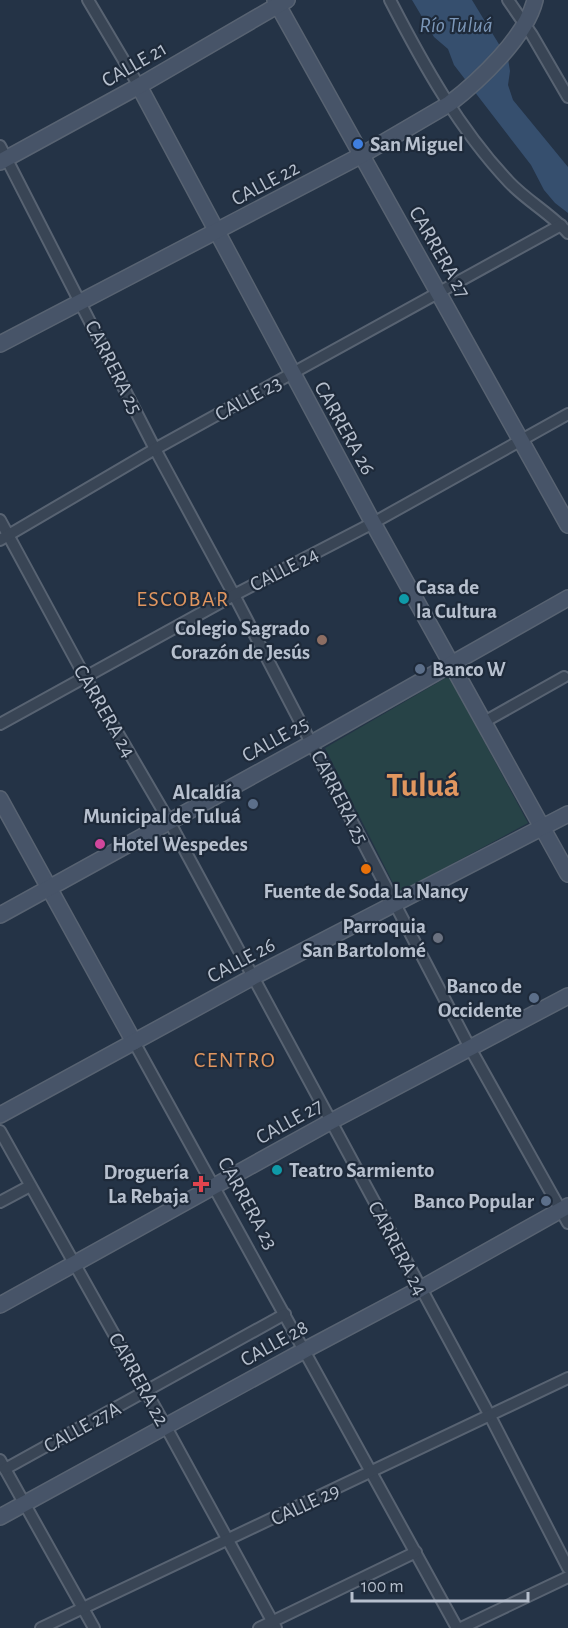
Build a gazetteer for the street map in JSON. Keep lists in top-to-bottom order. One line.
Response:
{"streets":{"street":["CALLE 21","CALLE 22","CARRERA 27","CARRERA 25","CALLE 23","CARRERA 26","CALLE 24","CARRERA 24","CALLE 25","CALLE 26","CALLE 27","CARRERA 23","CALLE 28","CARRERA 22","CALLE 27A","CALLE 29"]},"crossings":[["CALLE 21","CARRERA 27"],["CALLE 21","CARRERA 25"],["CALLE 21","CARRERA 26"],["CALLE 22","CARRERA 27"],["CALLE 22","CARRERA 25"],["CALLE 22","CARRERA 26"],["CARRERA 27","CALLE 23"],["CARRERA 27","CALLE 24"],["CARRERA 25","CALLE 23"],["CARRERA 25","CALLE 24"],["CARRERA 25","CALLE 25"],["CARRERA 25","CALLE 26"],["CARRERA 25","CALLE 27"],["CARRERA 25","CALLE 28"],["CALLE 23","CARRERA 26"],["CALLE 23","CARRERA 24"],["CARRERA 26","CALLE 24"],["CARRERA 26","CALLE 25"],["CARRERA 26","CALLE 26"],["CALLE 24","CARRERA 24"],["CARRERA 24","CALLE 25"],["CARRERA 24","CALLE 26"],["CARRERA 24","CALLE 27"],["CARRERA 24","CALLE 28"],["CARRERA 24","CALLE 29"],["CALLE 25","CARRERA 23"],["CALLE 26","CARRERA 23"],["CALLE 27","CARRERA 23"],["CALLE 27","CARRERA 22"],["CARRERA 23","CALLE 28"],["CARRERA 23","CALLE 27A"],["CARRERA 23","CALLE 29"],["CALLE 28","CARRERA 22"],["CARRERA 22","CALLE 27A"],["CARRERA 22","CALLE 29"]],"districts":["ESCOBAR","Tuluá","CENTRO"],"water":["Río Tuluá"],"places":{"other":["San Miguel","Casa de la Cultura","Colegio Sagrado Corazón de Jesús","Banco W","Alcaldía Municipal de Tuluá","Hotel Wespedes","Fuente de Soda La Nancy","Parroquia San Bartolomé","Banco de Occidente","Teatro Sarmiento","Banco Popular"],"health":["Droguería La Rebaja"]},"scale_bar":"100 m"}
